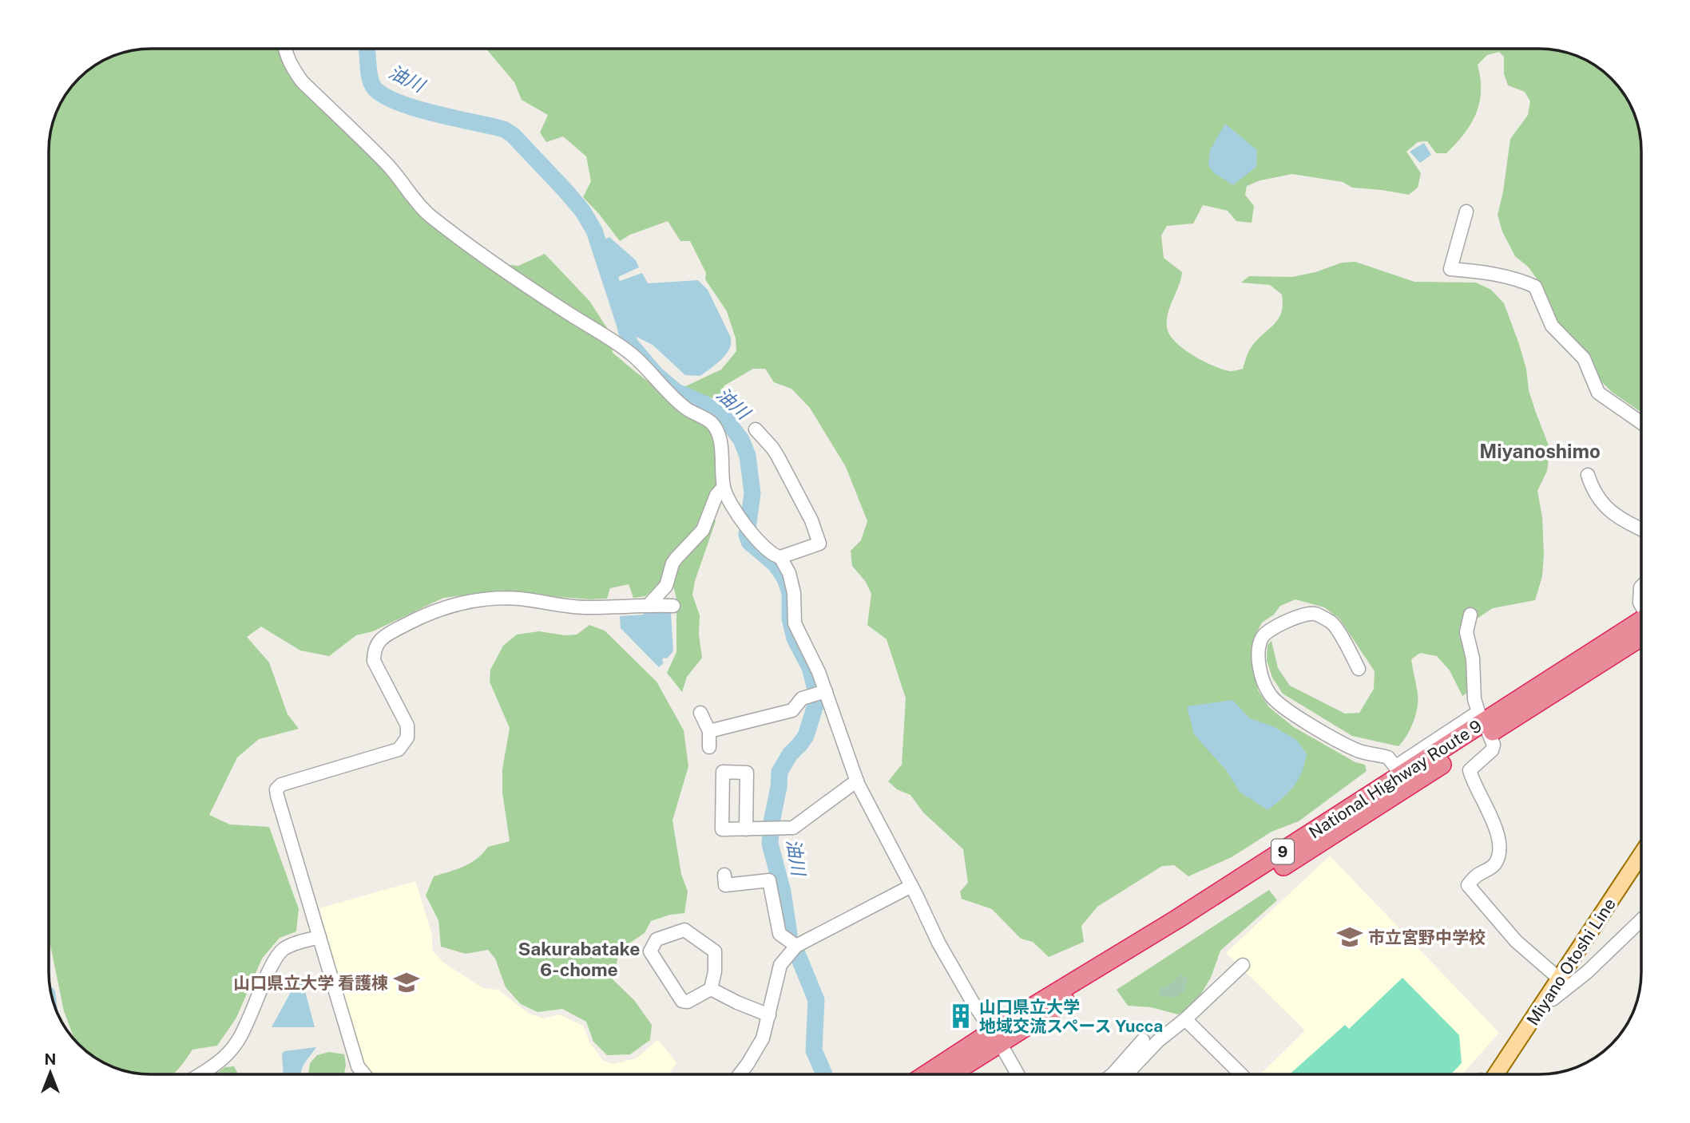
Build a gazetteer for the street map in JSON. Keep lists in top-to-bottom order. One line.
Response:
{"streets":{"highway":["National Highway Route 9","9"],"main road":["Miyano Otoshi Line"]},"districts":["Miyanoshimo","Sakurabatake 6-chome"],"water":["油川"],"places":{"school or university":["市立宮野中学校","山口県立大学 看護棟"],"building":["山口県立大学 地域交流スペース Yucca"]},"north":"top"}
